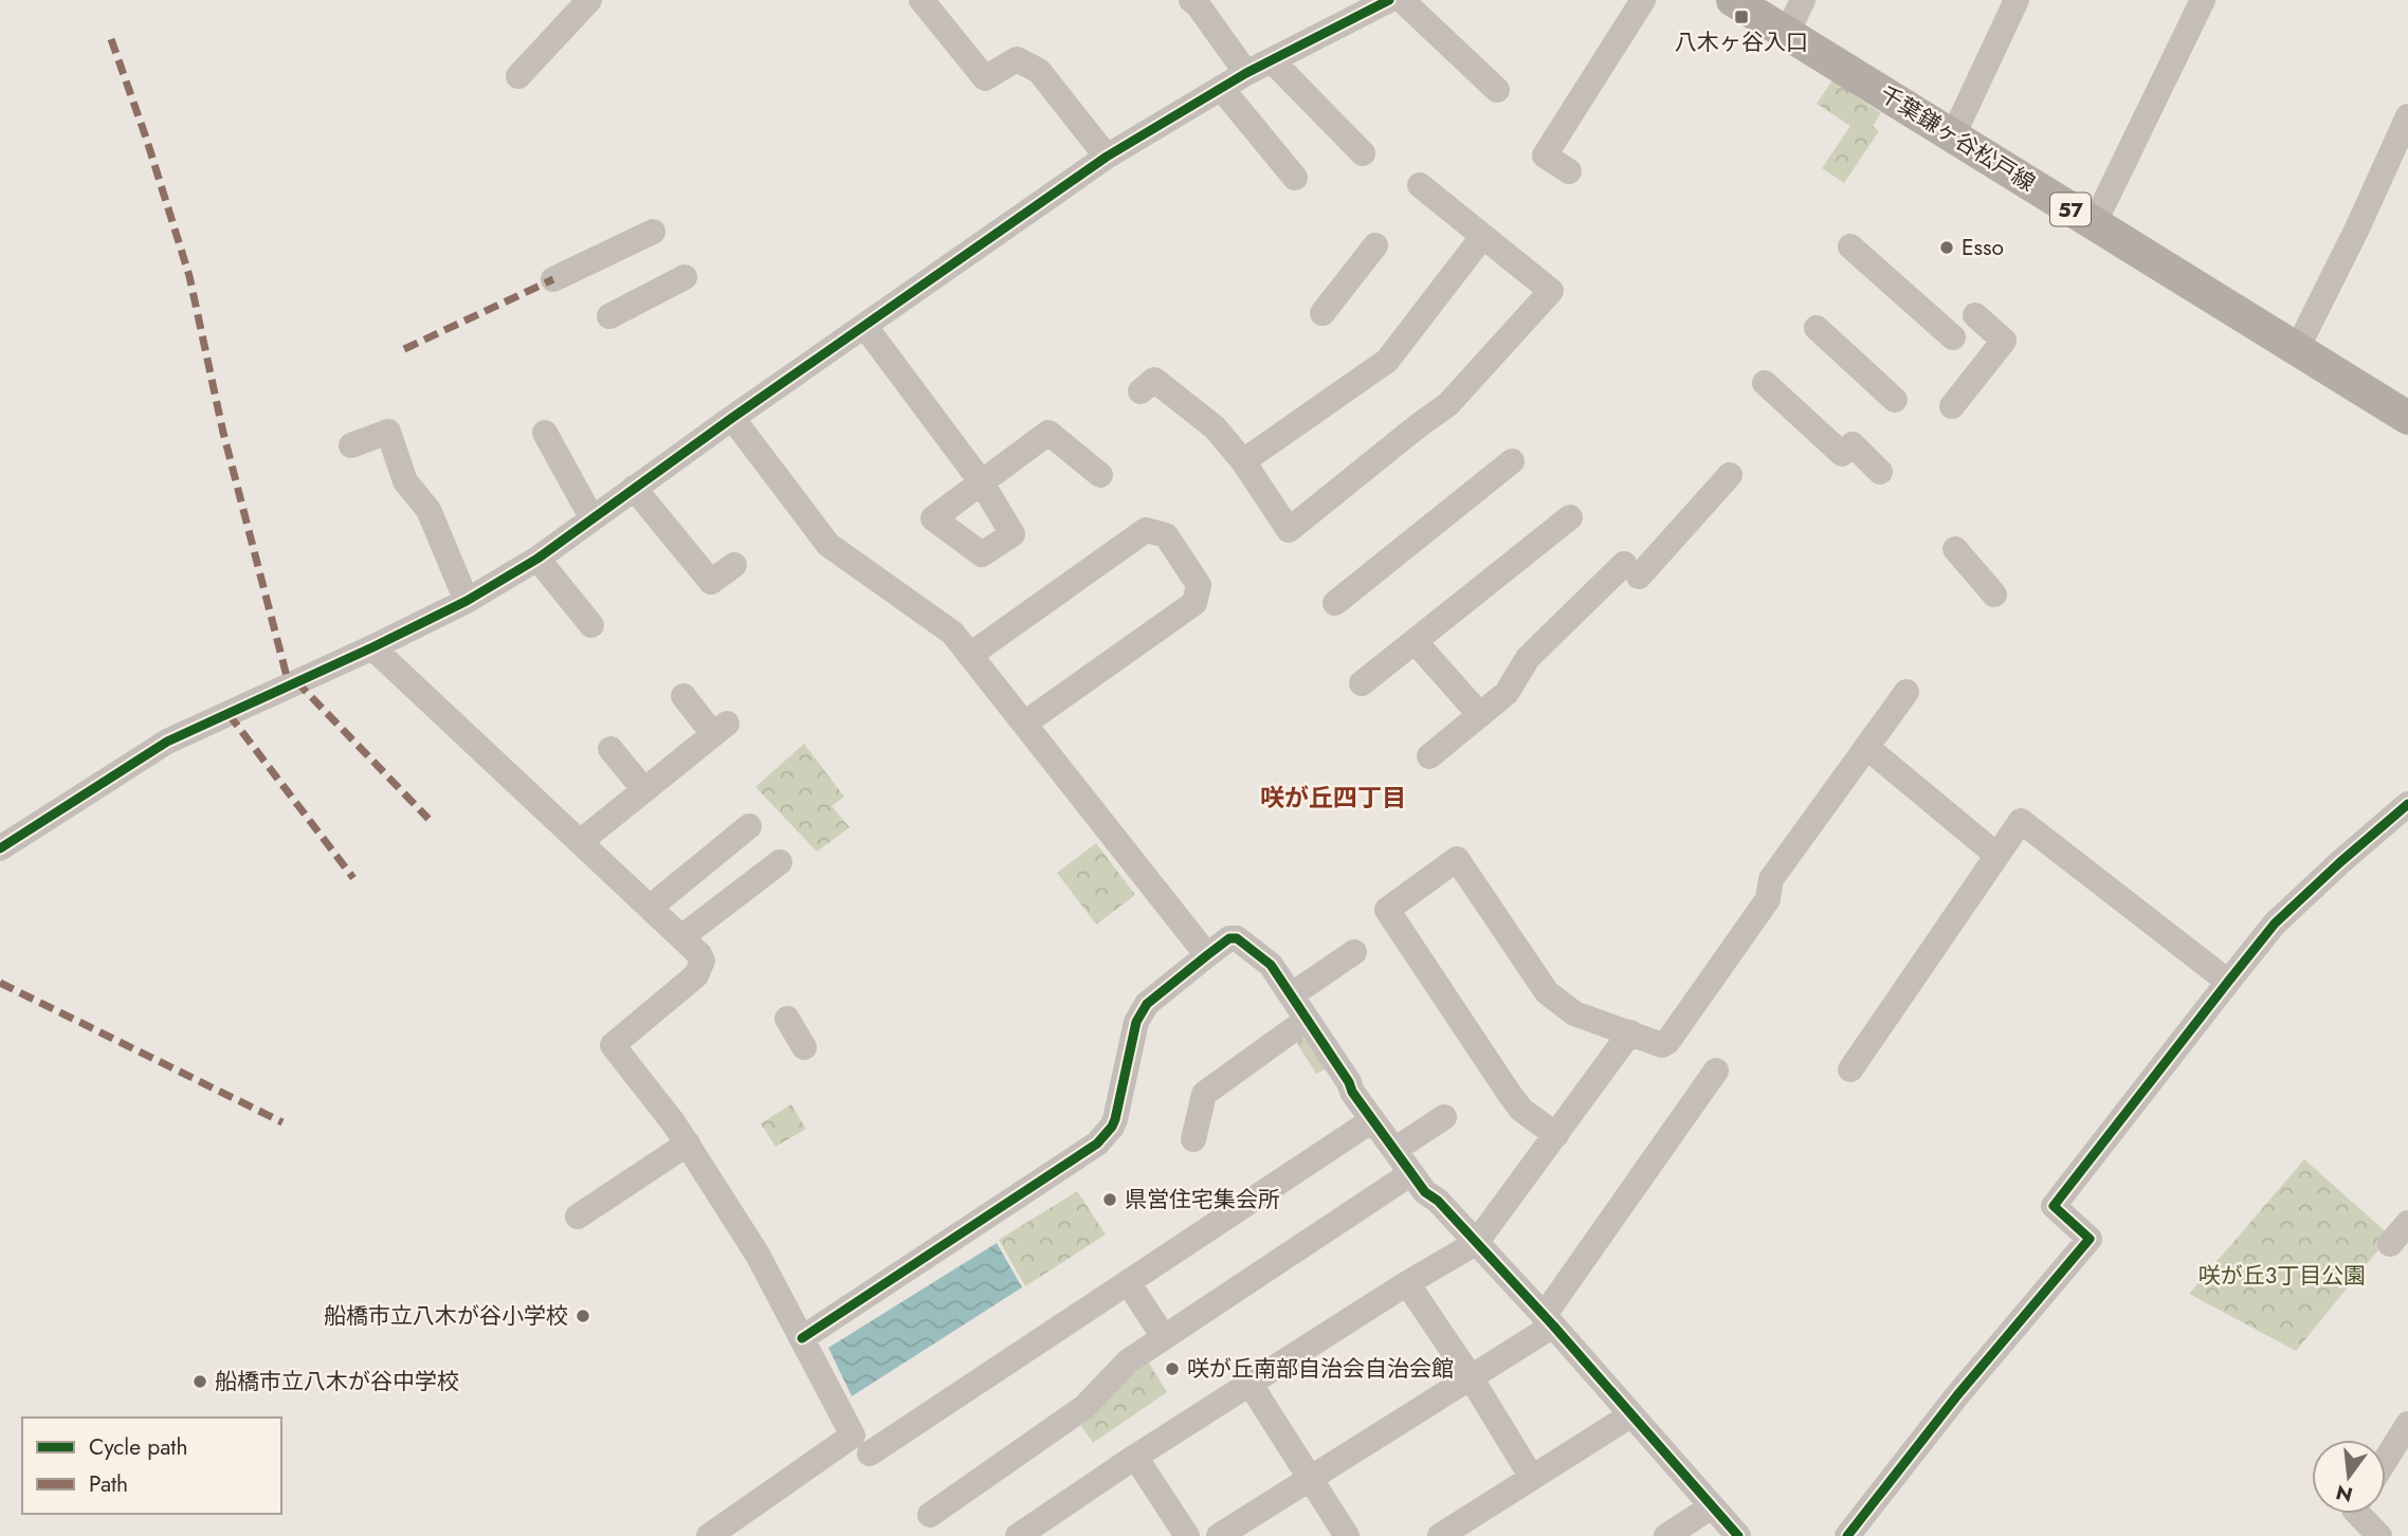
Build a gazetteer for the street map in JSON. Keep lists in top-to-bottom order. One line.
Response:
{"streets":{"main road":["千葉鎌ヶ谷松戸線","57"]},"districts":["咲が丘四丁目"],"parks":["咲が丘3丁目公園"],"places":{"transit":["八木ヶ谷入口"],"other":["Esso","県営住宅集会所","船橋市立八木が谷小学校","咲が丘南部自治会自治会館","船橋市立八木が谷中学校"]},"legend":["Cycle path","Path"],"north":"bottom"}
